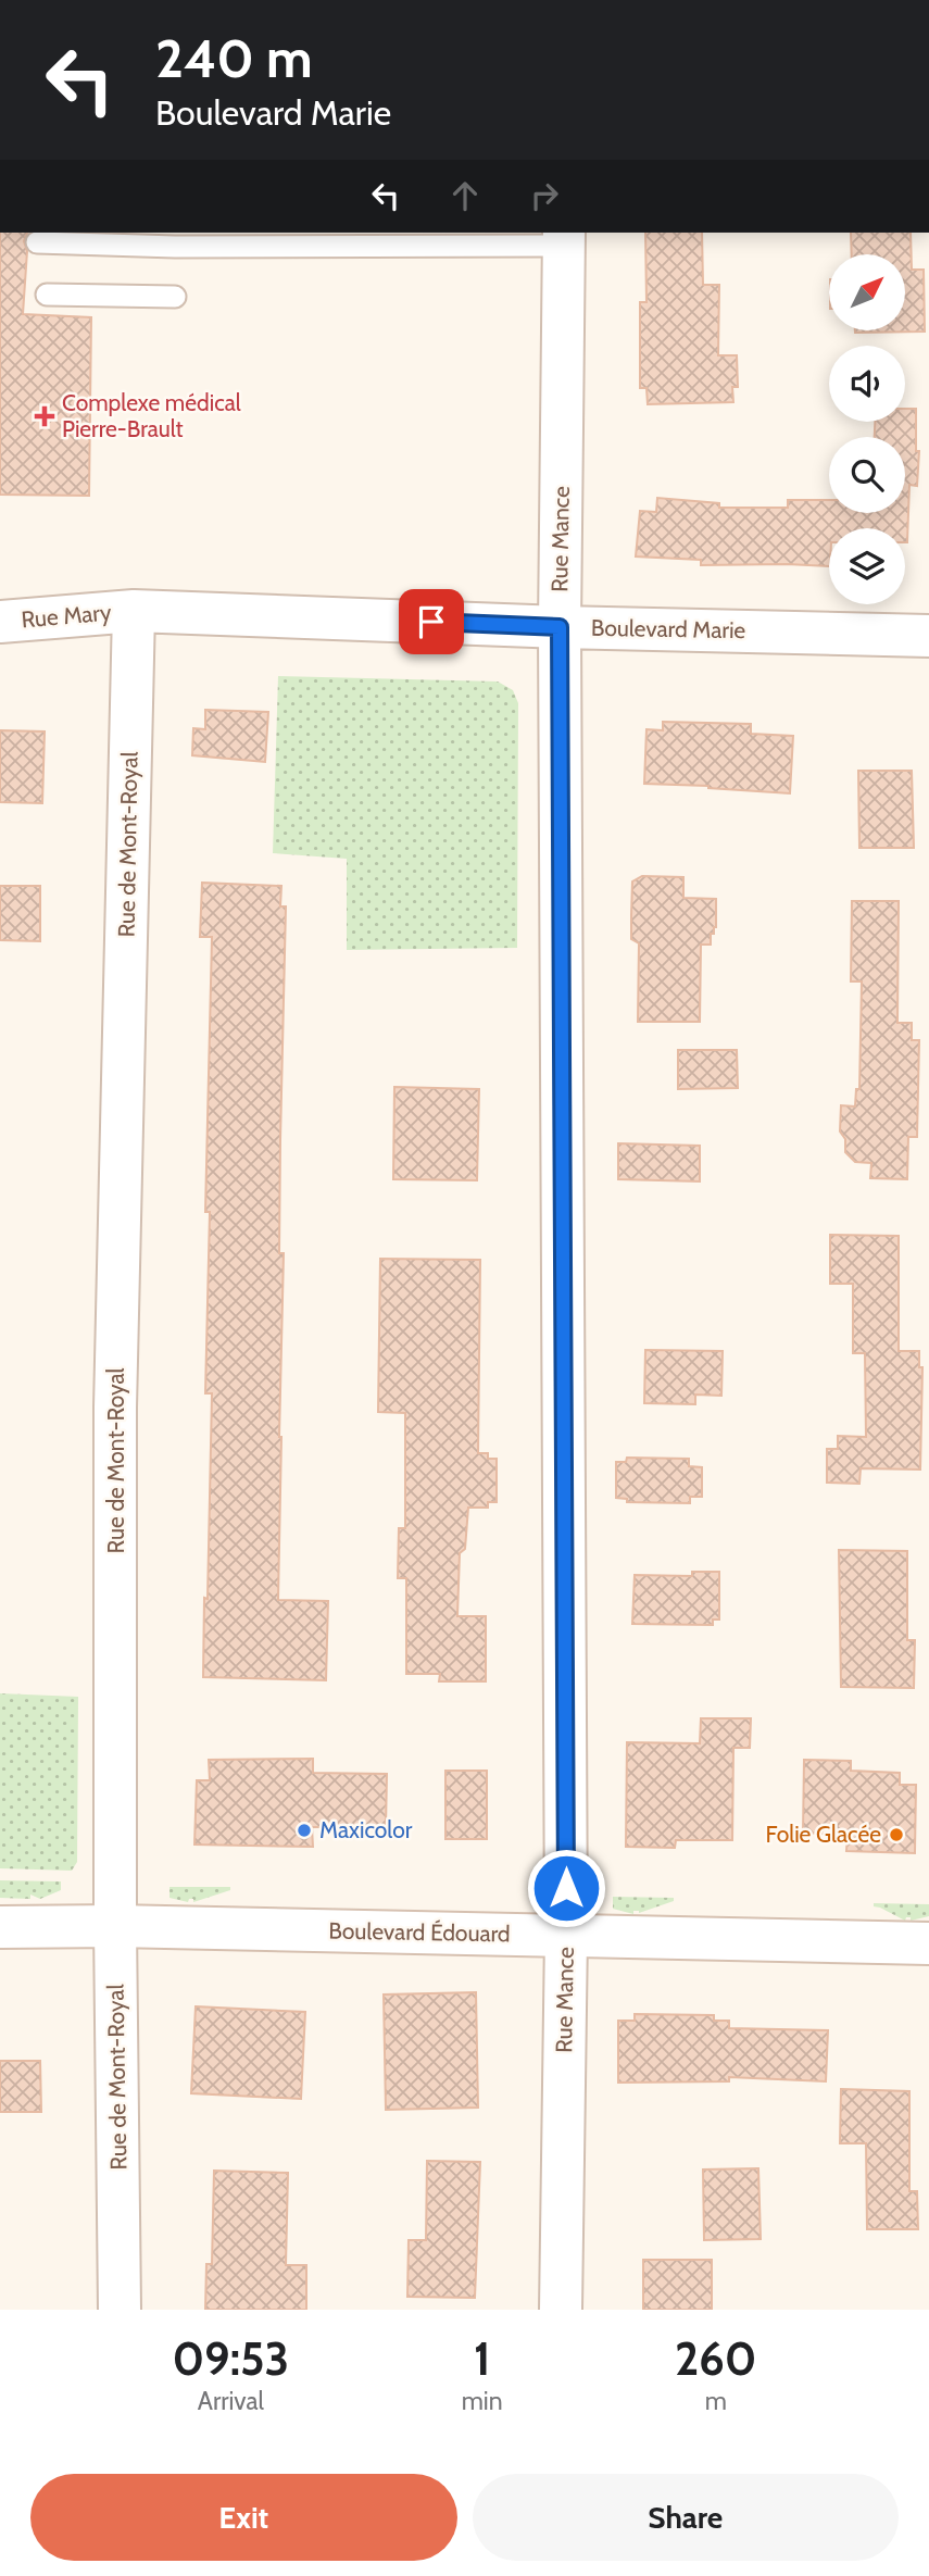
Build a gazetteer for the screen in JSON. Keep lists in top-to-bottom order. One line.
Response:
{"streets":{"street":["Rue Mance","Rue Mary","Boulevard Marie","Rue de Mont-Royal","Boulevard Édouard"]},"crossings":[["Rue Mance","Boulevard Marie"],["Rue Mance","Boulevard Édouard"],["Rue Mary","Boulevard Marie"],["Rue Mary","Rue de Mont-Royal"],["Boulevard Marie","Rue de Mont-Royal"],["Rue de Mont-Royal","Boulevard Édouard"]],"places":{"health":["Complexe médical Pierre-Brault"],"other":["Maxicolor","Folie Glacée"]},"north":"top right","page":{"turn":["240 m","Boulevard Marie"],"eta":["09:53","Arrival","1","min","260","m"],"buttons":["Exit","Share"]}}
